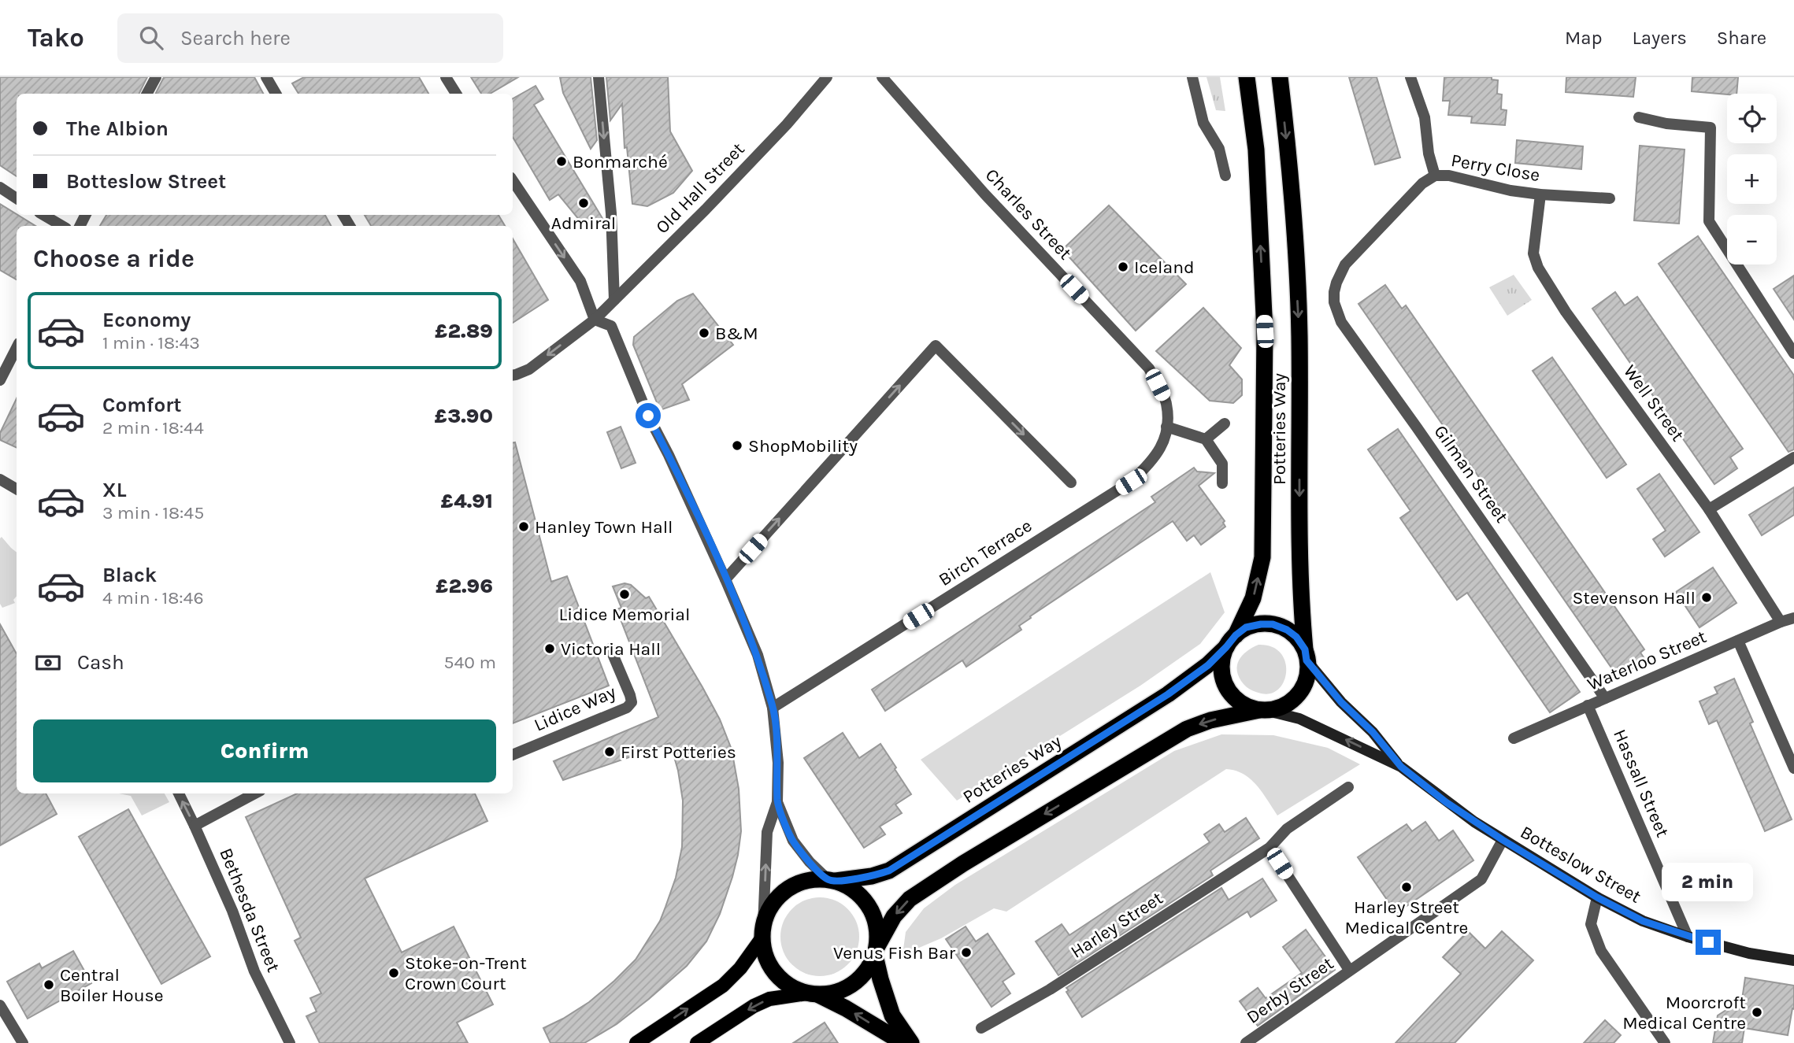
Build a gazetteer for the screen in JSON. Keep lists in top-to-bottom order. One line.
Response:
{"streets":{"highway":["Potteries Way"],"street":["Perry Close","Old Hall Street","Charles Street","Well Street","Gilman Street","Birch Terrace","Waterloo Street","Lidice Way","Hassall Street","Botteslow Street","Bethesda Street","Harley Street","Derby Street"]},"crossings":[["Perry Close","Well Street"],["Perry Close","Gilman Street"],["Charles Street","Birch Terrace"],["Well Street","Waterloo Street"],["Potteries Way","Botteslow Street"],["Gilman Street","Waterloo Street"],["Waterloo Street","Hassall Street"],["Hassall Street","Botteslow Street"],["Botteslow Street","Derby Street"]],"places":["Bonmarché","Admiral","Iceland","B&M","ShopMobility","Hanley Town Hall","Lidice Memorial","Stevenson Hall","Victoria Hall","First Potteries","Harley Street Medical Centre","Venus Fish Bar","Stoke-on-Trent Crown Court","Central Boiler House","Moorcroft Medical Centre"],"page":{"header":"Tako","search":"Search here","nav":["Map","Layers","Share"],"map_buttons":["+","−"],"banner":["The Albion","Botteslow Street"],"heading":"Choose a ride","list":[{"name":"Economy","note":"1 min · 18:43","value":"£2.89"},{"name":"Comfort","note":"2 min · 18:44","value":"£3.90"},{"name":"XL","note":"3 min · 18:45","value":"£4.91"},{"name":"Black","note":"4 min · 18:46","value":"£2.96"}],"pay":["Cash","540 m"],"buttons":"Confirm","bubble":"2 min"}}
